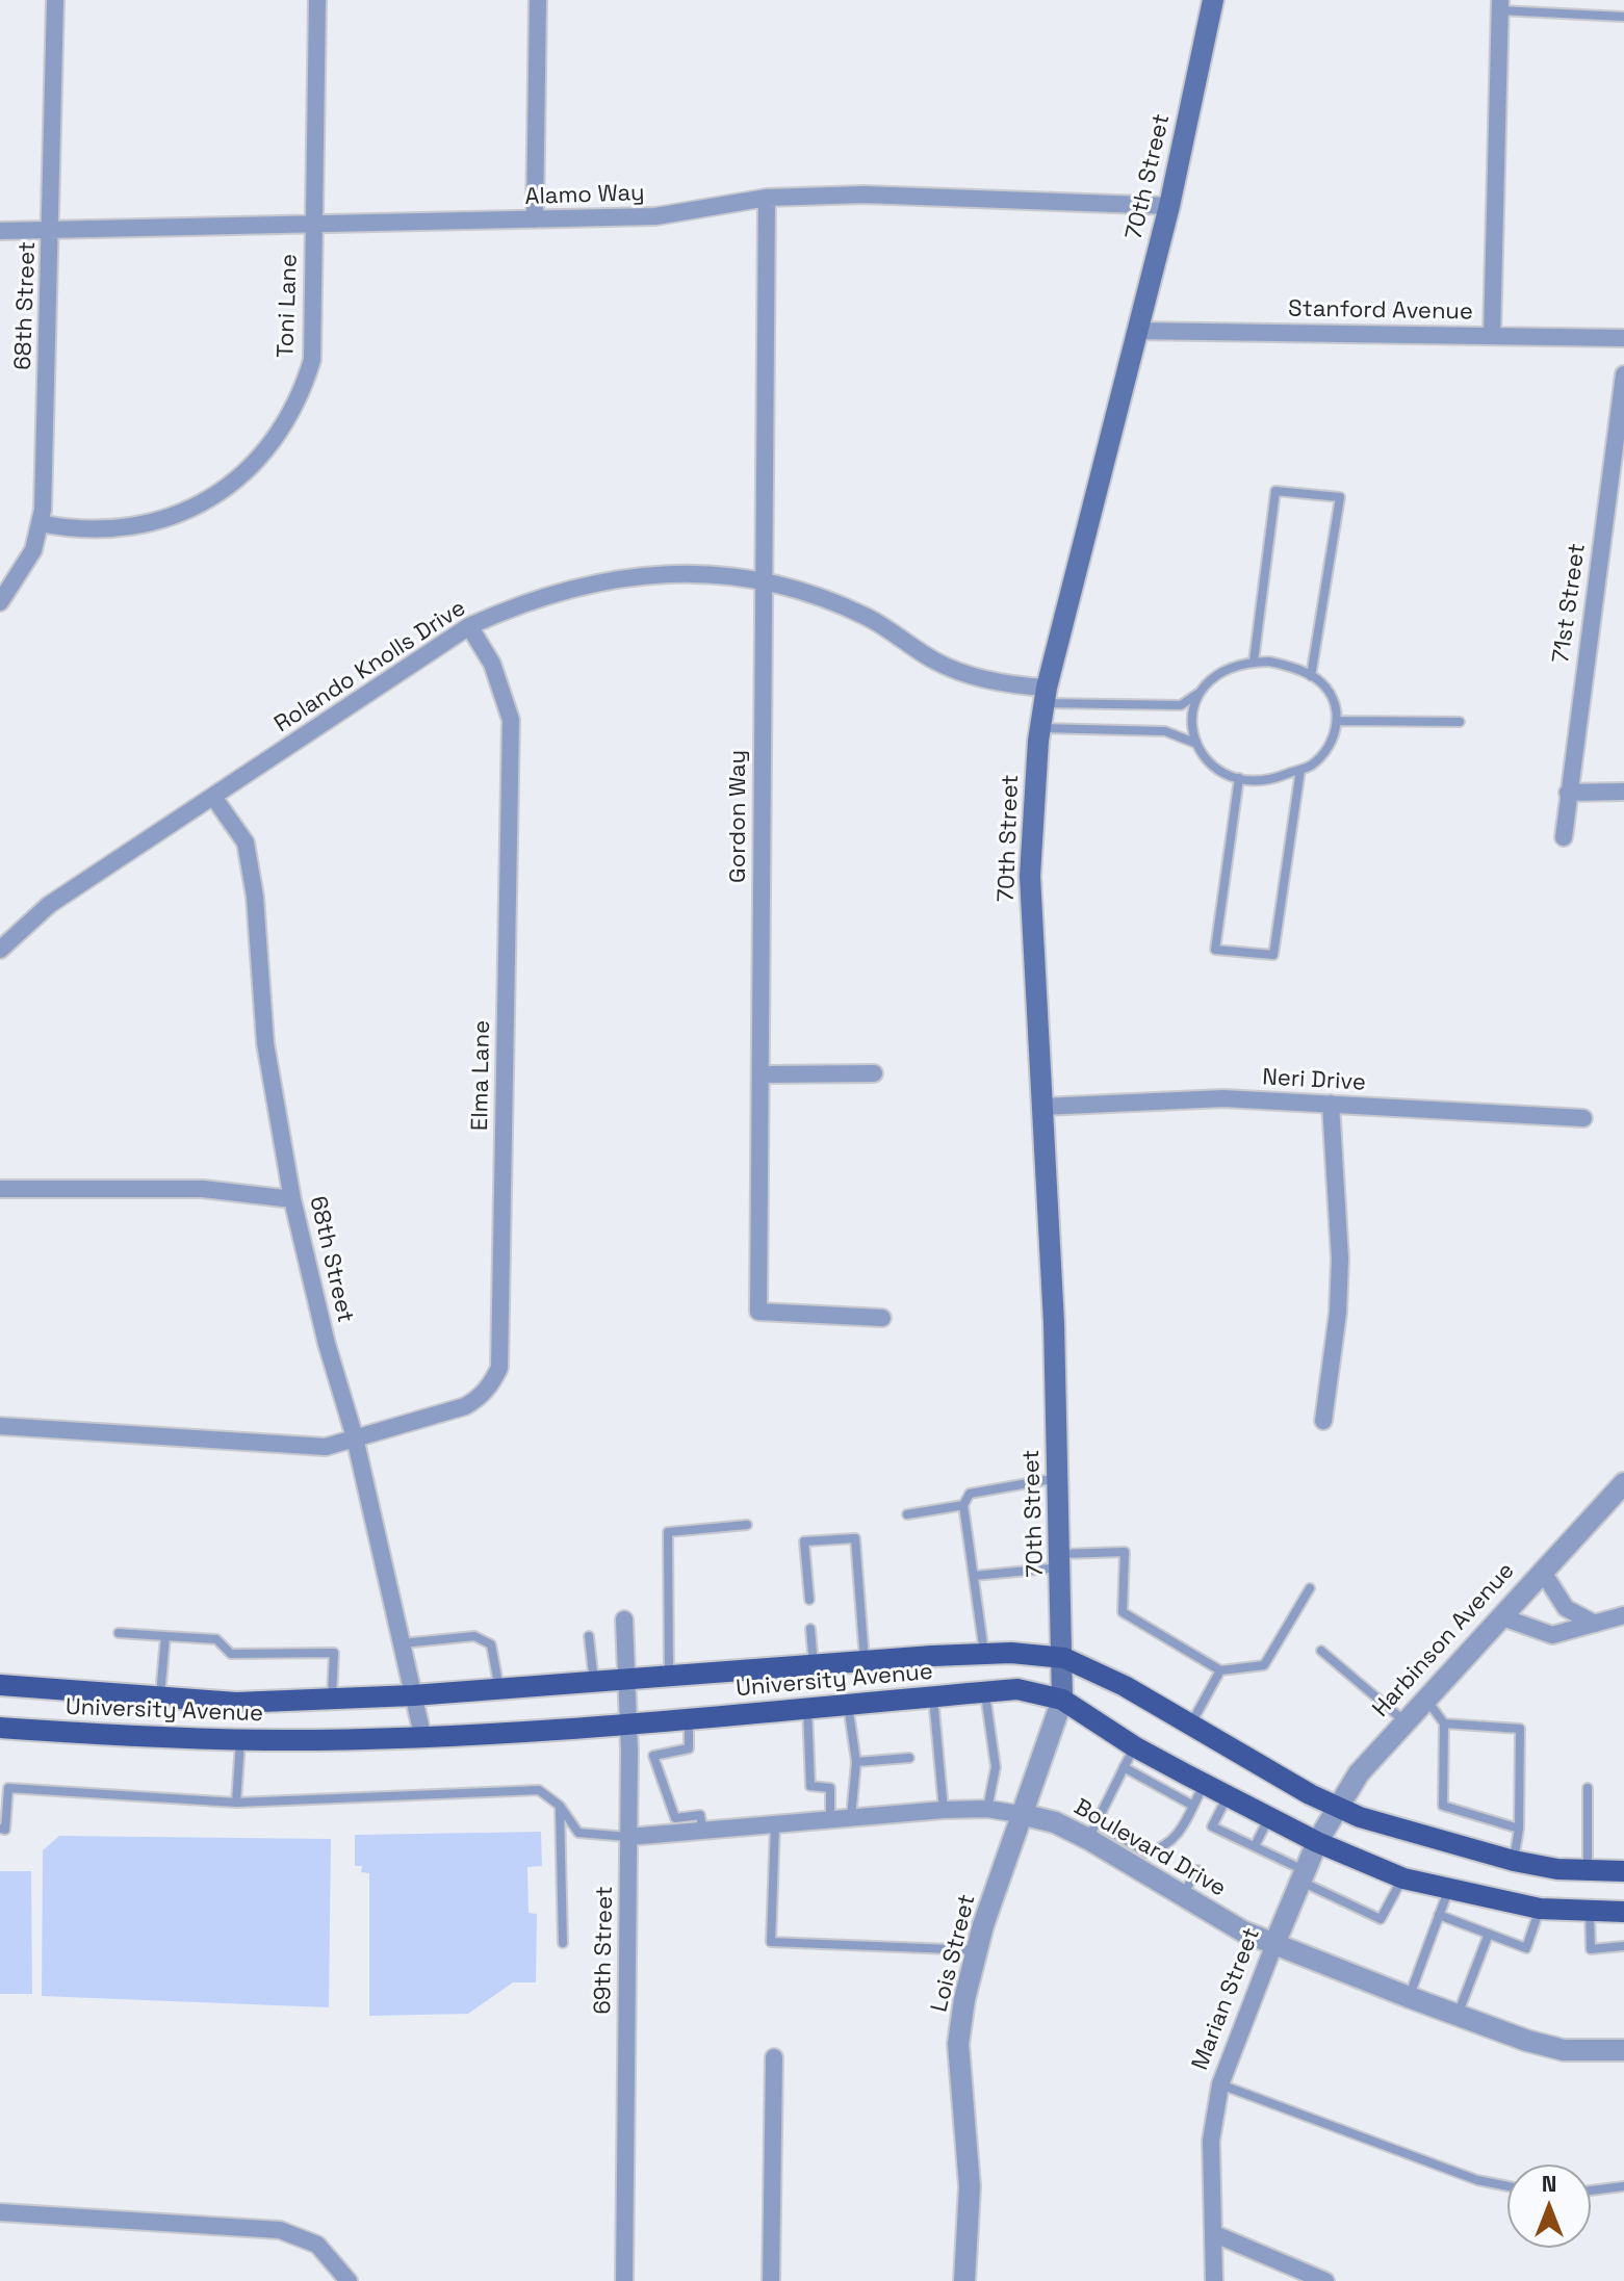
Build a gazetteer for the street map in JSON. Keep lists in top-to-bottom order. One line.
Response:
{"streets":{"main road":["70th Street","University Avenue"],"street":["Alamo Way","68th Street","Toni Lane","Stanford Avenue","71st Street","Rolando Knolls Drive","Gordon Way","Elma Lane","Neri Drive","Harbinson Avenue","Boulevard Drive","69th Street","Lois Street","Marian Street"]},"crossings":[["70th Street","Alamo Way"],["70th Street","Stanford Avenue"],["70th Street","Rolando Knolls Drive"],["70th Street","Neri Drive"],["70th Street","University Avenue"],["70th Street","Lois Street"],["Alamo Way","68th Street"],["Alamo Way","Toni Lane"],["Alamo Way","Gordon Way"],["68th Street","Toni Lane"],["68th Street","Rolando Knolls Drive"],["68th Street","Elma Lane"],["68th Street","University Avenue"],["Rolando Knolls Drive","Gordon Way"],["Rolando Knolls Drive","Elma Lane"],["Harbinson Avenue","University Avenue"],["Harbinson Avenue","Marian Street"],["University Avenue","69th Street"],["University Avenue","Lois Street"],["University Avenue","Marian Street"],["Boulevard Drive","69th Street"],["Boulevard Drive","Lois Street"],["Boulevard Drive","Marian Street"]],"north":"top"}
